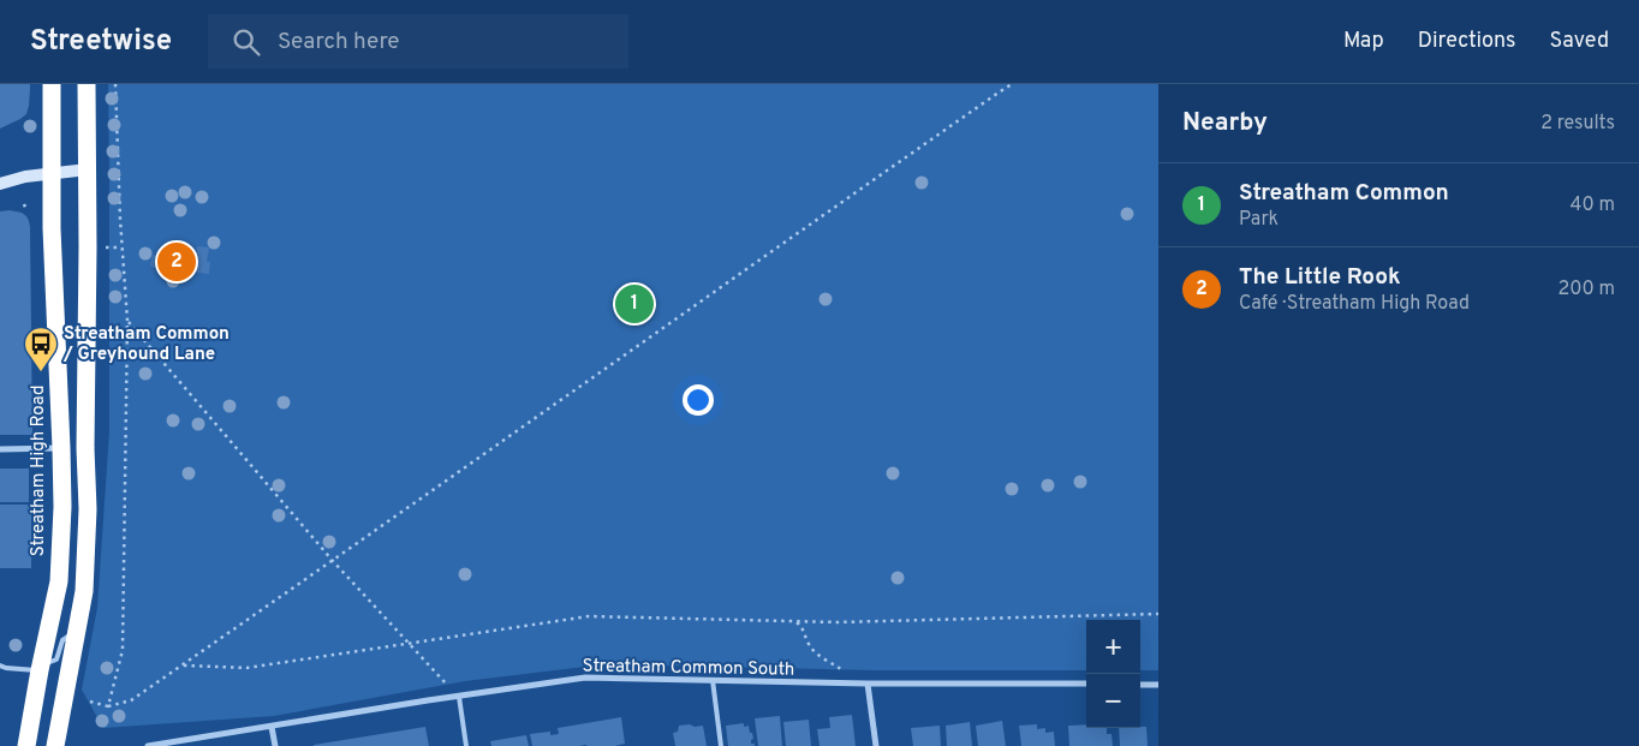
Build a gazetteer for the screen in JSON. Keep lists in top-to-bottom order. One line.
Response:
{"streets":{"highway":["Streatham High Road"],"street":["Streatham Common South"]},"places":{"bus stop":["Streatham Common / Greyhound Lane"]},"page":{"header":"Streetwise","search":"Search here","nav":["Map","Directions","Saved"],"heading":["Nearby","2 results"],"list":[{"mark":"1","name":"Streatham Common","note":"Park","value":"40 m"},{"mark":"2","name":"The Little Rook","note":"Café · Streatham High Road","value":"200 m"}],"pins":["2","1"],"map_buttons":["+","−"]}}
